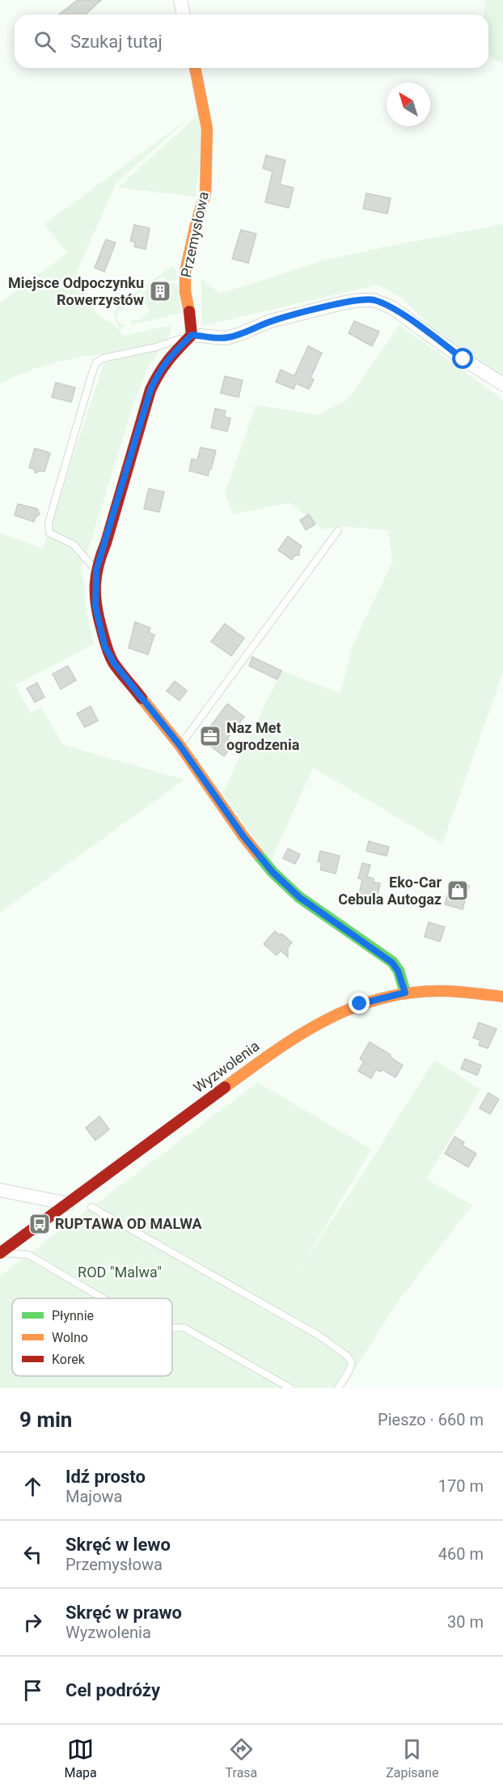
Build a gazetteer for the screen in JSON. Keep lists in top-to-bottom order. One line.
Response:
{"streets":{"street":["Przemysłowa","Wyzwolenia"]},"parks":["ROD \"Malwa\""],"places":{"building":["Miejsce Odpoczynku Rowerzystów"],"office":["Naz Met ogrodzenia"],"shop":["Eko-Car Cebula Autogaz"],"bus stop":["RUPTAWA OD MALWA"]},"legend":["Płynnie","Wolno","Korek"],"north":"top left","page":{"search":"Szukaj tutaj","heading":["9 min","Pieszo · 660 m"],"list":[["Idź prosto","Majowa","170 m"],["Skręć w lewo","Przemysłowa","460 m"],["Skręć w prawo","Wyzwolenia","30 m"],"Cel podróży"],"nav":["Mapa","Trasa","Zapisane"]}}
